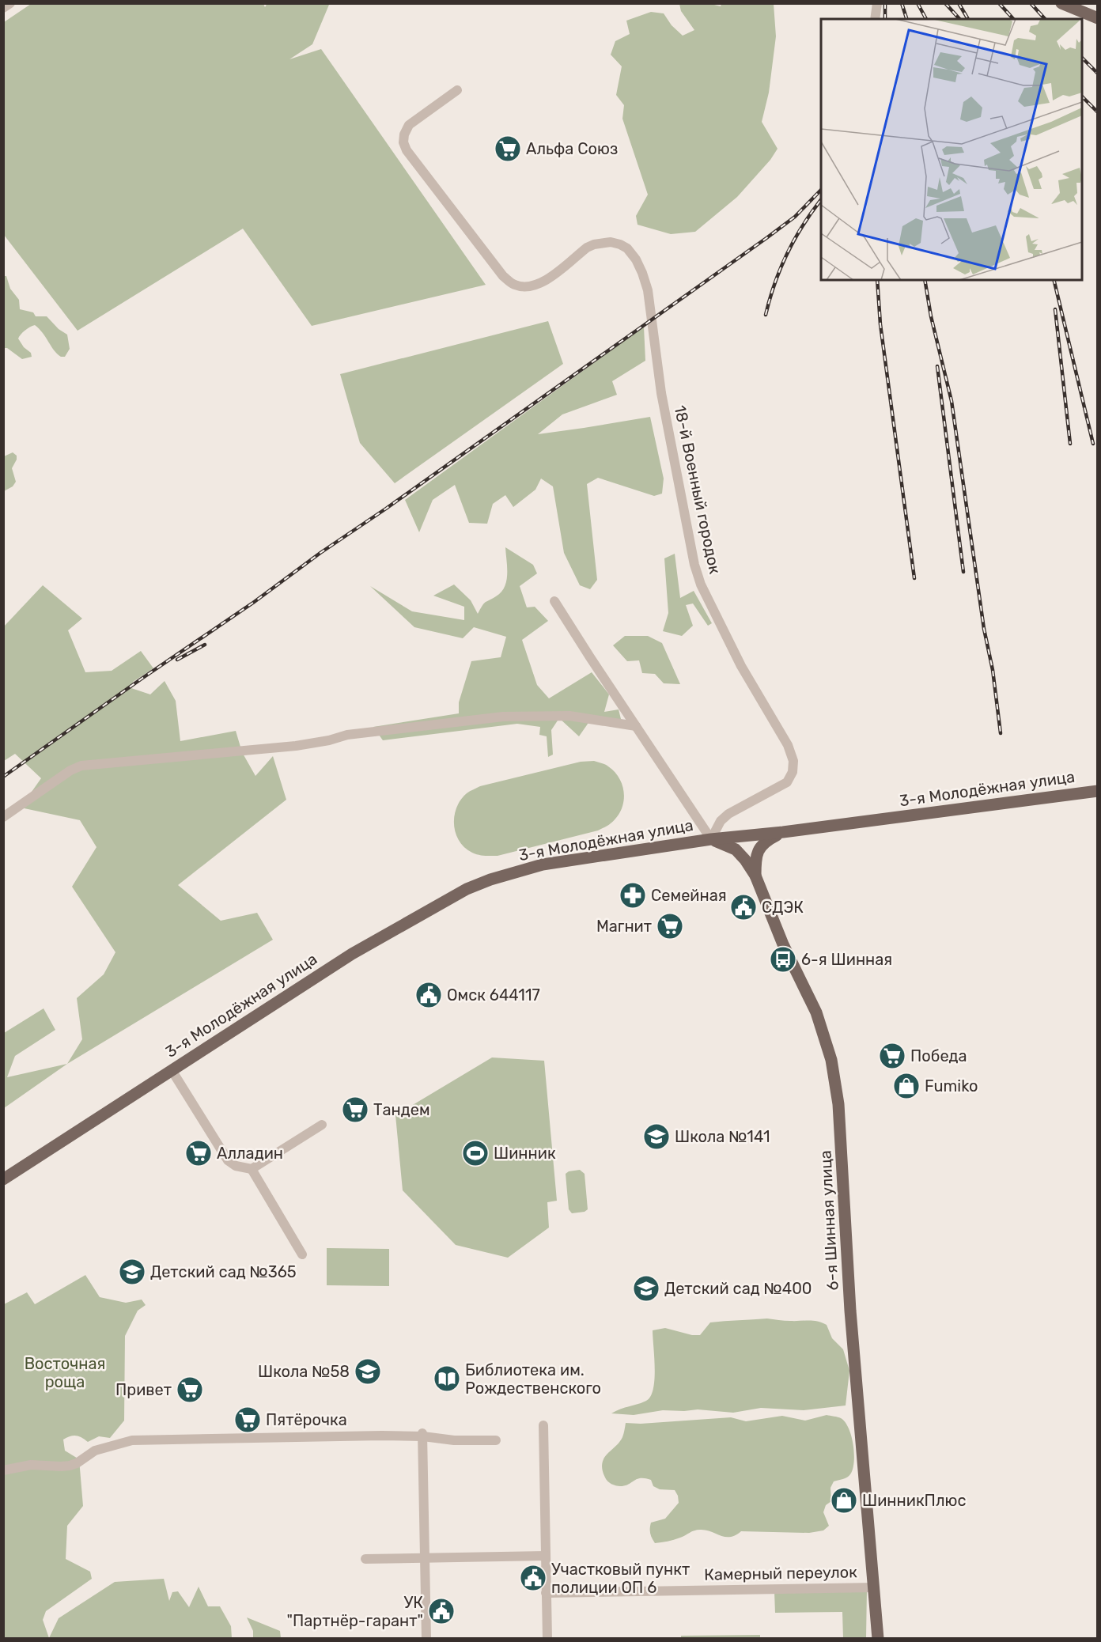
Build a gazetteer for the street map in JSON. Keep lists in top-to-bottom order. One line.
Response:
{"streets":{"main road":["3-я Молодёжная улица","6-я Шинная улица"],"street":["18-й Военный городок","Камерный переулок"]},"crossings":[["18-й Военный городок","3-я Молодёжная улица"],["18-й Военный городок","6-я Шинная улица"],["3-я Молодёжная улица","6-я Шинная улица"],["6-я Шинная улица","Камерный переулок"]],"parks":["Восточная роща"],"places":{"supermarket":["Альфа Союз","Магнит","Победа","Тандем","Алладин","Привет","Пятёрочка"],"pharmacy":["Семейная"],"public building":["СДЭК","Омск 644117","Участковый пункт полиции ОП 6","УК \"Партнёр-гарант\""],"bus stop":["6-я Шинная"],"shop":["Fumiko","ШинникПлюс"],"school or university":["Школа №141","Детский сад №365","Детский сад №400","Школа №58"],"sports":["Шинник"],"library":["Библиотека им. Рождественского"]}}
